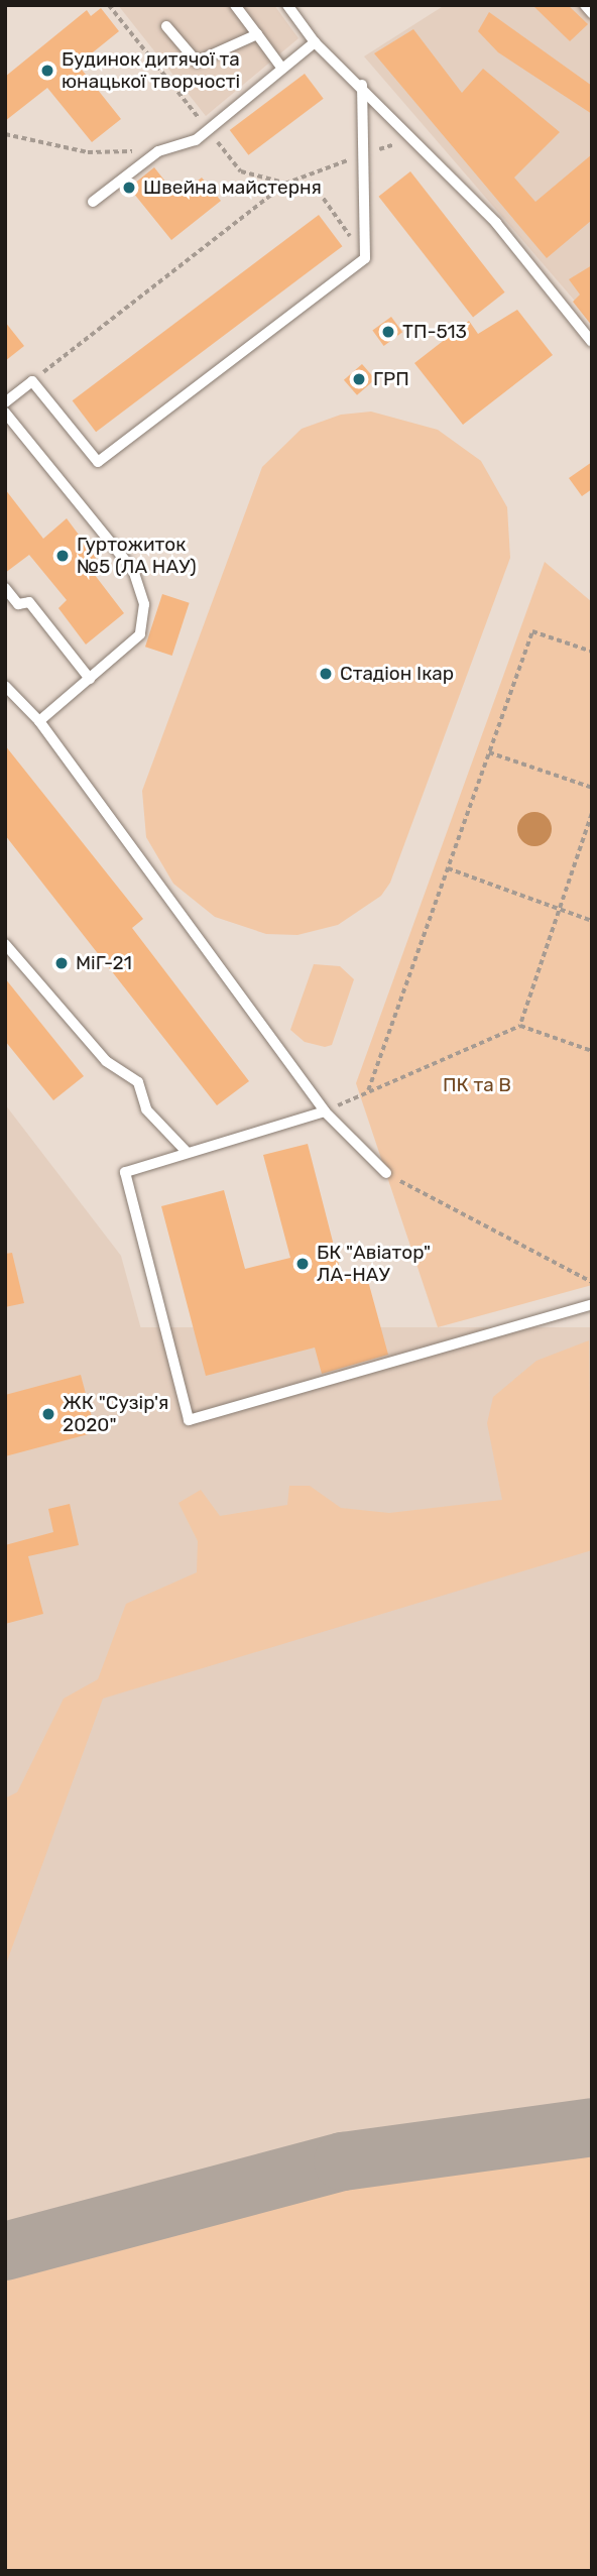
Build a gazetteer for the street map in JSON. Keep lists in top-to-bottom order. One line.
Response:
{"parks":["ПК та В"],"places":["Будинок дитячої та юнацької творчості","Швейна майстерня","ТП-513","ГРП","Гуртожиток №5 (ЛА НАУ)","Стадіон Ікар","МіГ-21","БК \"Авіатор\" ЛА-НАУ","ЖК \"Сузір'я 2020\""]}
